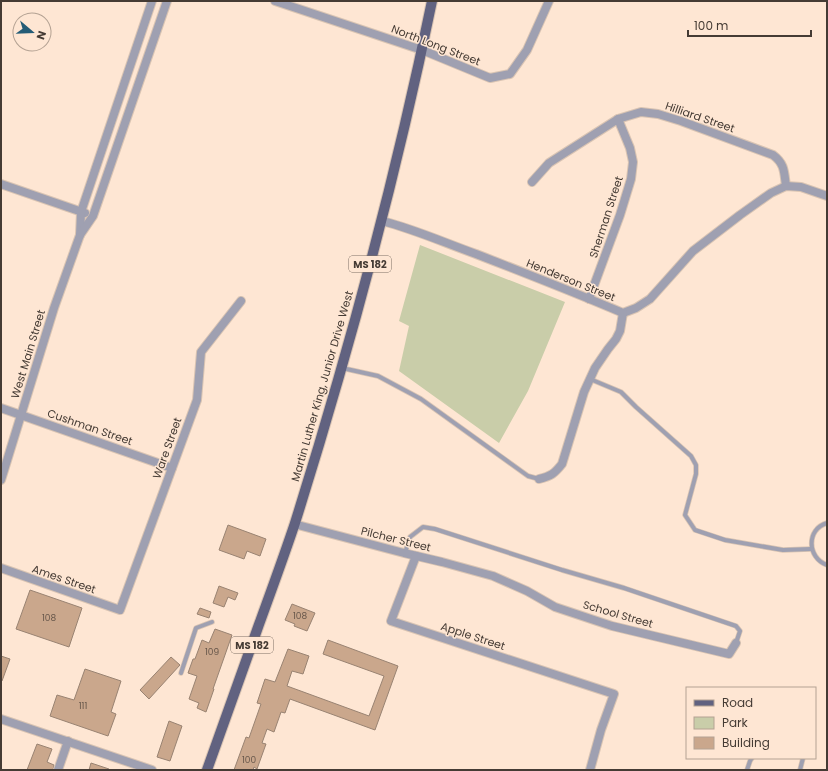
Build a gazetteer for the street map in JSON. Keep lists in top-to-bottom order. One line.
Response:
{"streets":{"main road":["MS 182","Martin Luther King, Junior Drive West"],"street":["North Long Street","Hilliard Street","Sherman Street","Henderson Street","West Main Street","Cushman Street","Ware Street","Pilcher Street","Ames Street","School Street","Apple Street"]},"crossings":[["North Long Street","Martin Luther King, Junior Drive West"],["Hilliard Street","Sherman Street"],["Hilliard Street","Henderson Street"],["Sherman Street","Henderson Street"],["Henderson Street","Martin Luther King, Junior Drive West"],["West Main Street","Cushman Street"],["Martin Luther King, Junior Drive West","Pilcher Street"],["Cushman Street","Ware Street"],["Ware Street","Ames Street"],["Pilcher Street","School Street"],["Pilcher Street","Apple Street"]],"house_numbers":["108","108","109","111","100"],"legend":["Road","Park","Building"],"scale_bar":"100 m","north":"right"}
